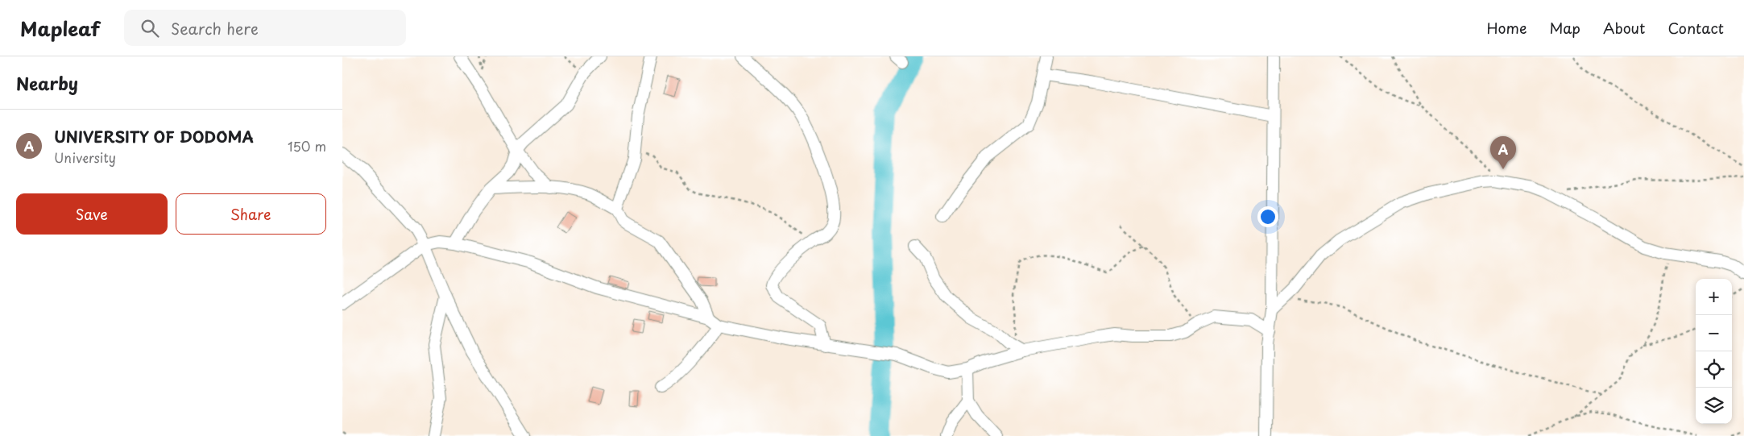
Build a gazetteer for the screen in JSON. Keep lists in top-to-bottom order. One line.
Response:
{"page":{"header":"Mapleaf","search":"Search here","nav":["Home","Map","About","Contact"],"heading":"Nearby","list":[{"mark":"A","name":"UNIVERSITY OF DODOMA","note":"University","value":"150 m"}],"pins":"A","buttons":["Save","Share"],"map_buttons":["+","−"]}}
